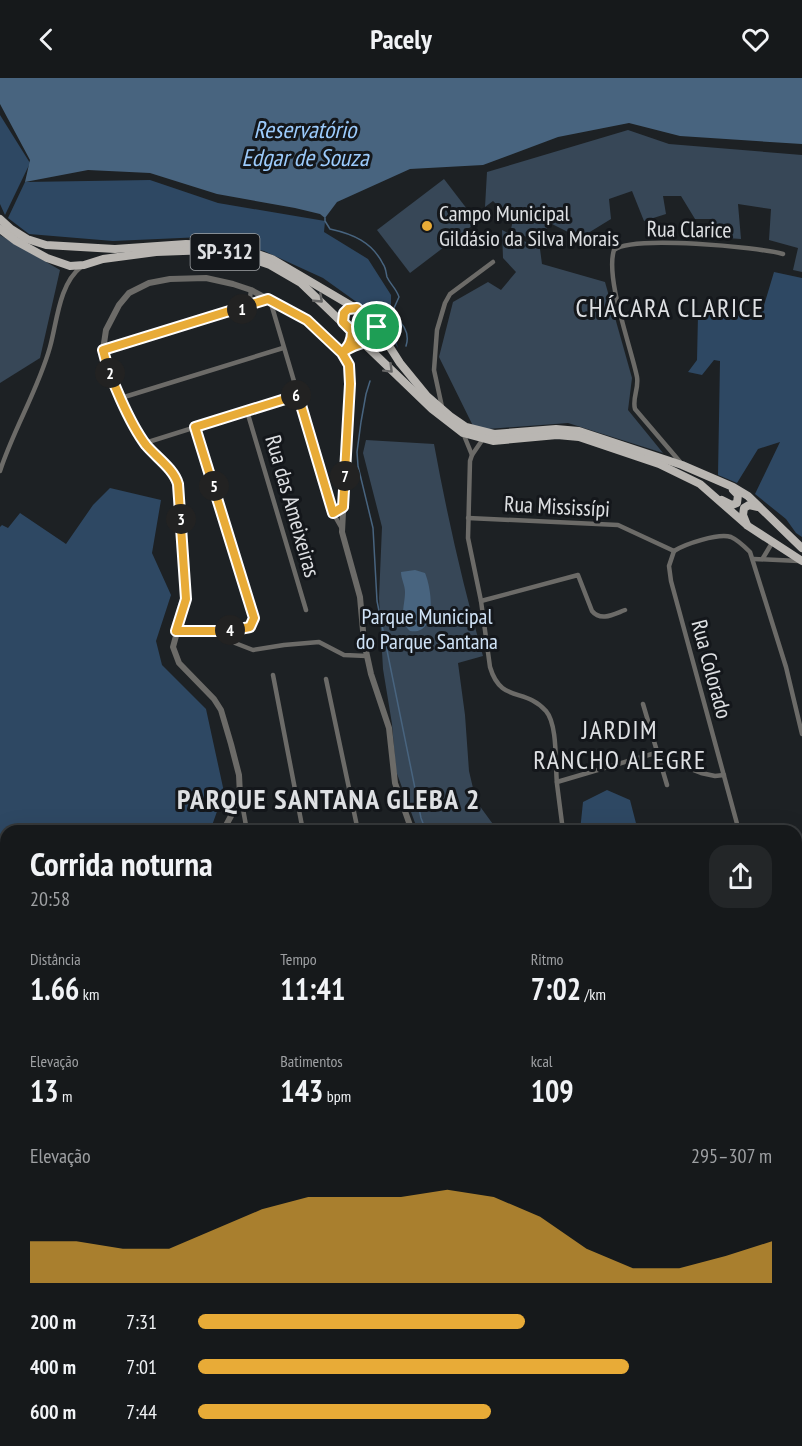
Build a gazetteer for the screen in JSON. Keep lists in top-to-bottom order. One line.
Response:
{"streets":{"main road":["SP-312"],"street":["Rua Clarice","Rua das Ameixeiras","Rua Mississípi","Rua Colorado"]},"crossings":[["Rua Clarice","SP-312"],["Rua Mississípi","Rua Colorado"]],"districts":["CHÁCARA CLARICE","JARDIM RANCHO ALEGRE","PARQUE SANTANA GLEBA 2"],"water":["Reservatório Edgar de Souza"],"parks":["Parque Municipal do Parque Santana"],"places":["Campo Municipal Gildásio da Silva Morais"],"page":{"header":"Pacely","pins":["1","2","6","7","5","3","4"],"heading":["Corrida noturna","20:58"],"stats":[["Distância","1.66 km"],["Tempo","11:41"],["Ritmo","7:02 /km"],["Elevação","13 m"],["Batimentos","143 bpm"],["kcal","109"]],"chart":["Elevação","295–307 m"],"list":[{"name":"200 m","note":"7:31"},{"name":"400 m","note":"7:01"},{"name":"600 m","note":"7:44"}]}}
